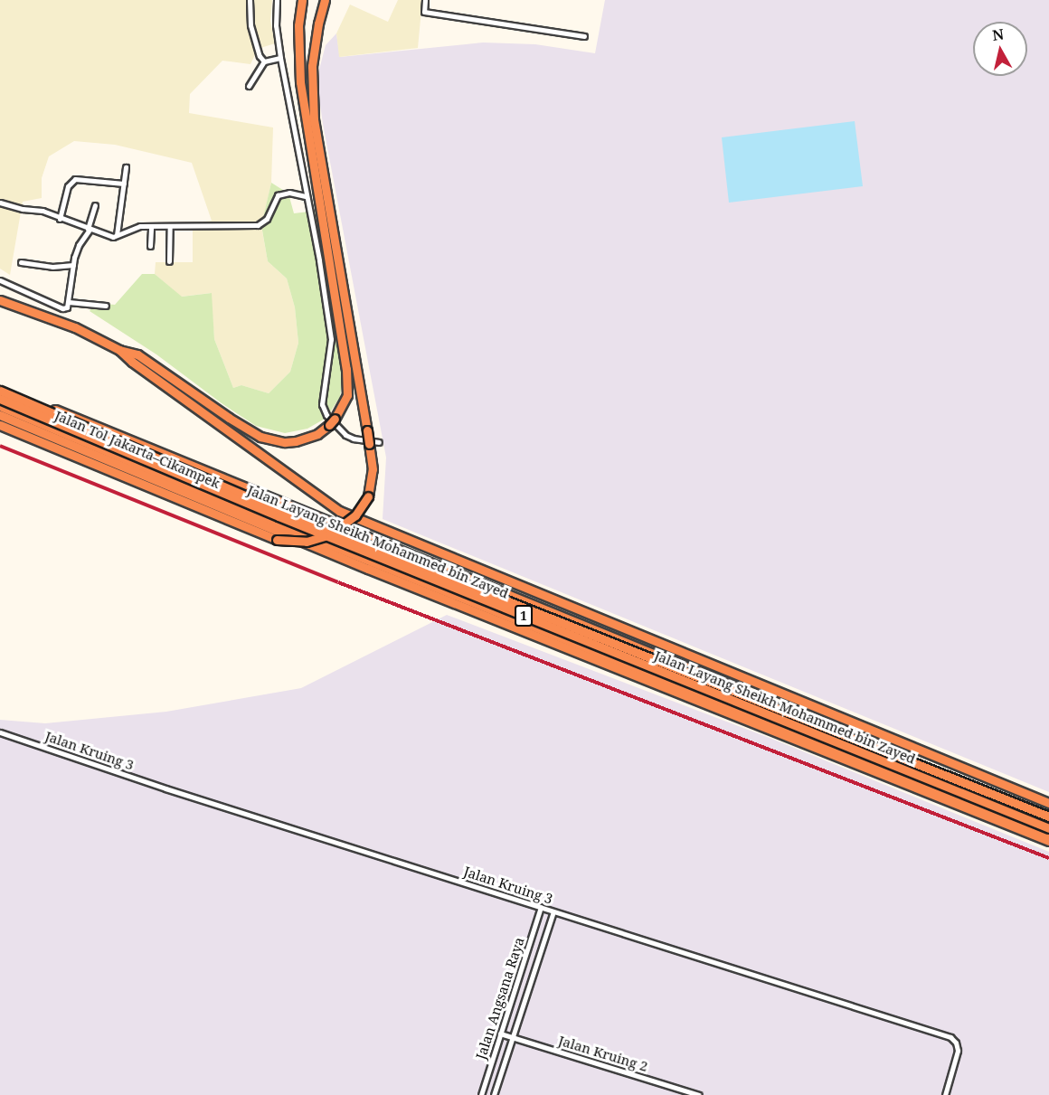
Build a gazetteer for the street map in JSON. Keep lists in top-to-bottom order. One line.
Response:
{"streets":{"highway":["Jalan Tol Jakarta–Cikampek","Jalan Layang Sheikh Mohammed bin Zayed","1"],"street":["Jalan Kruing 3","Jalan Angsana Raya","Jalan Kruing 2"]},"crossings":[["Jalan Kruing 3","Jalan Angsana Raya"],["Jalan Angsana Raya","Jalan Kruing 2"]],"north":"top"}
